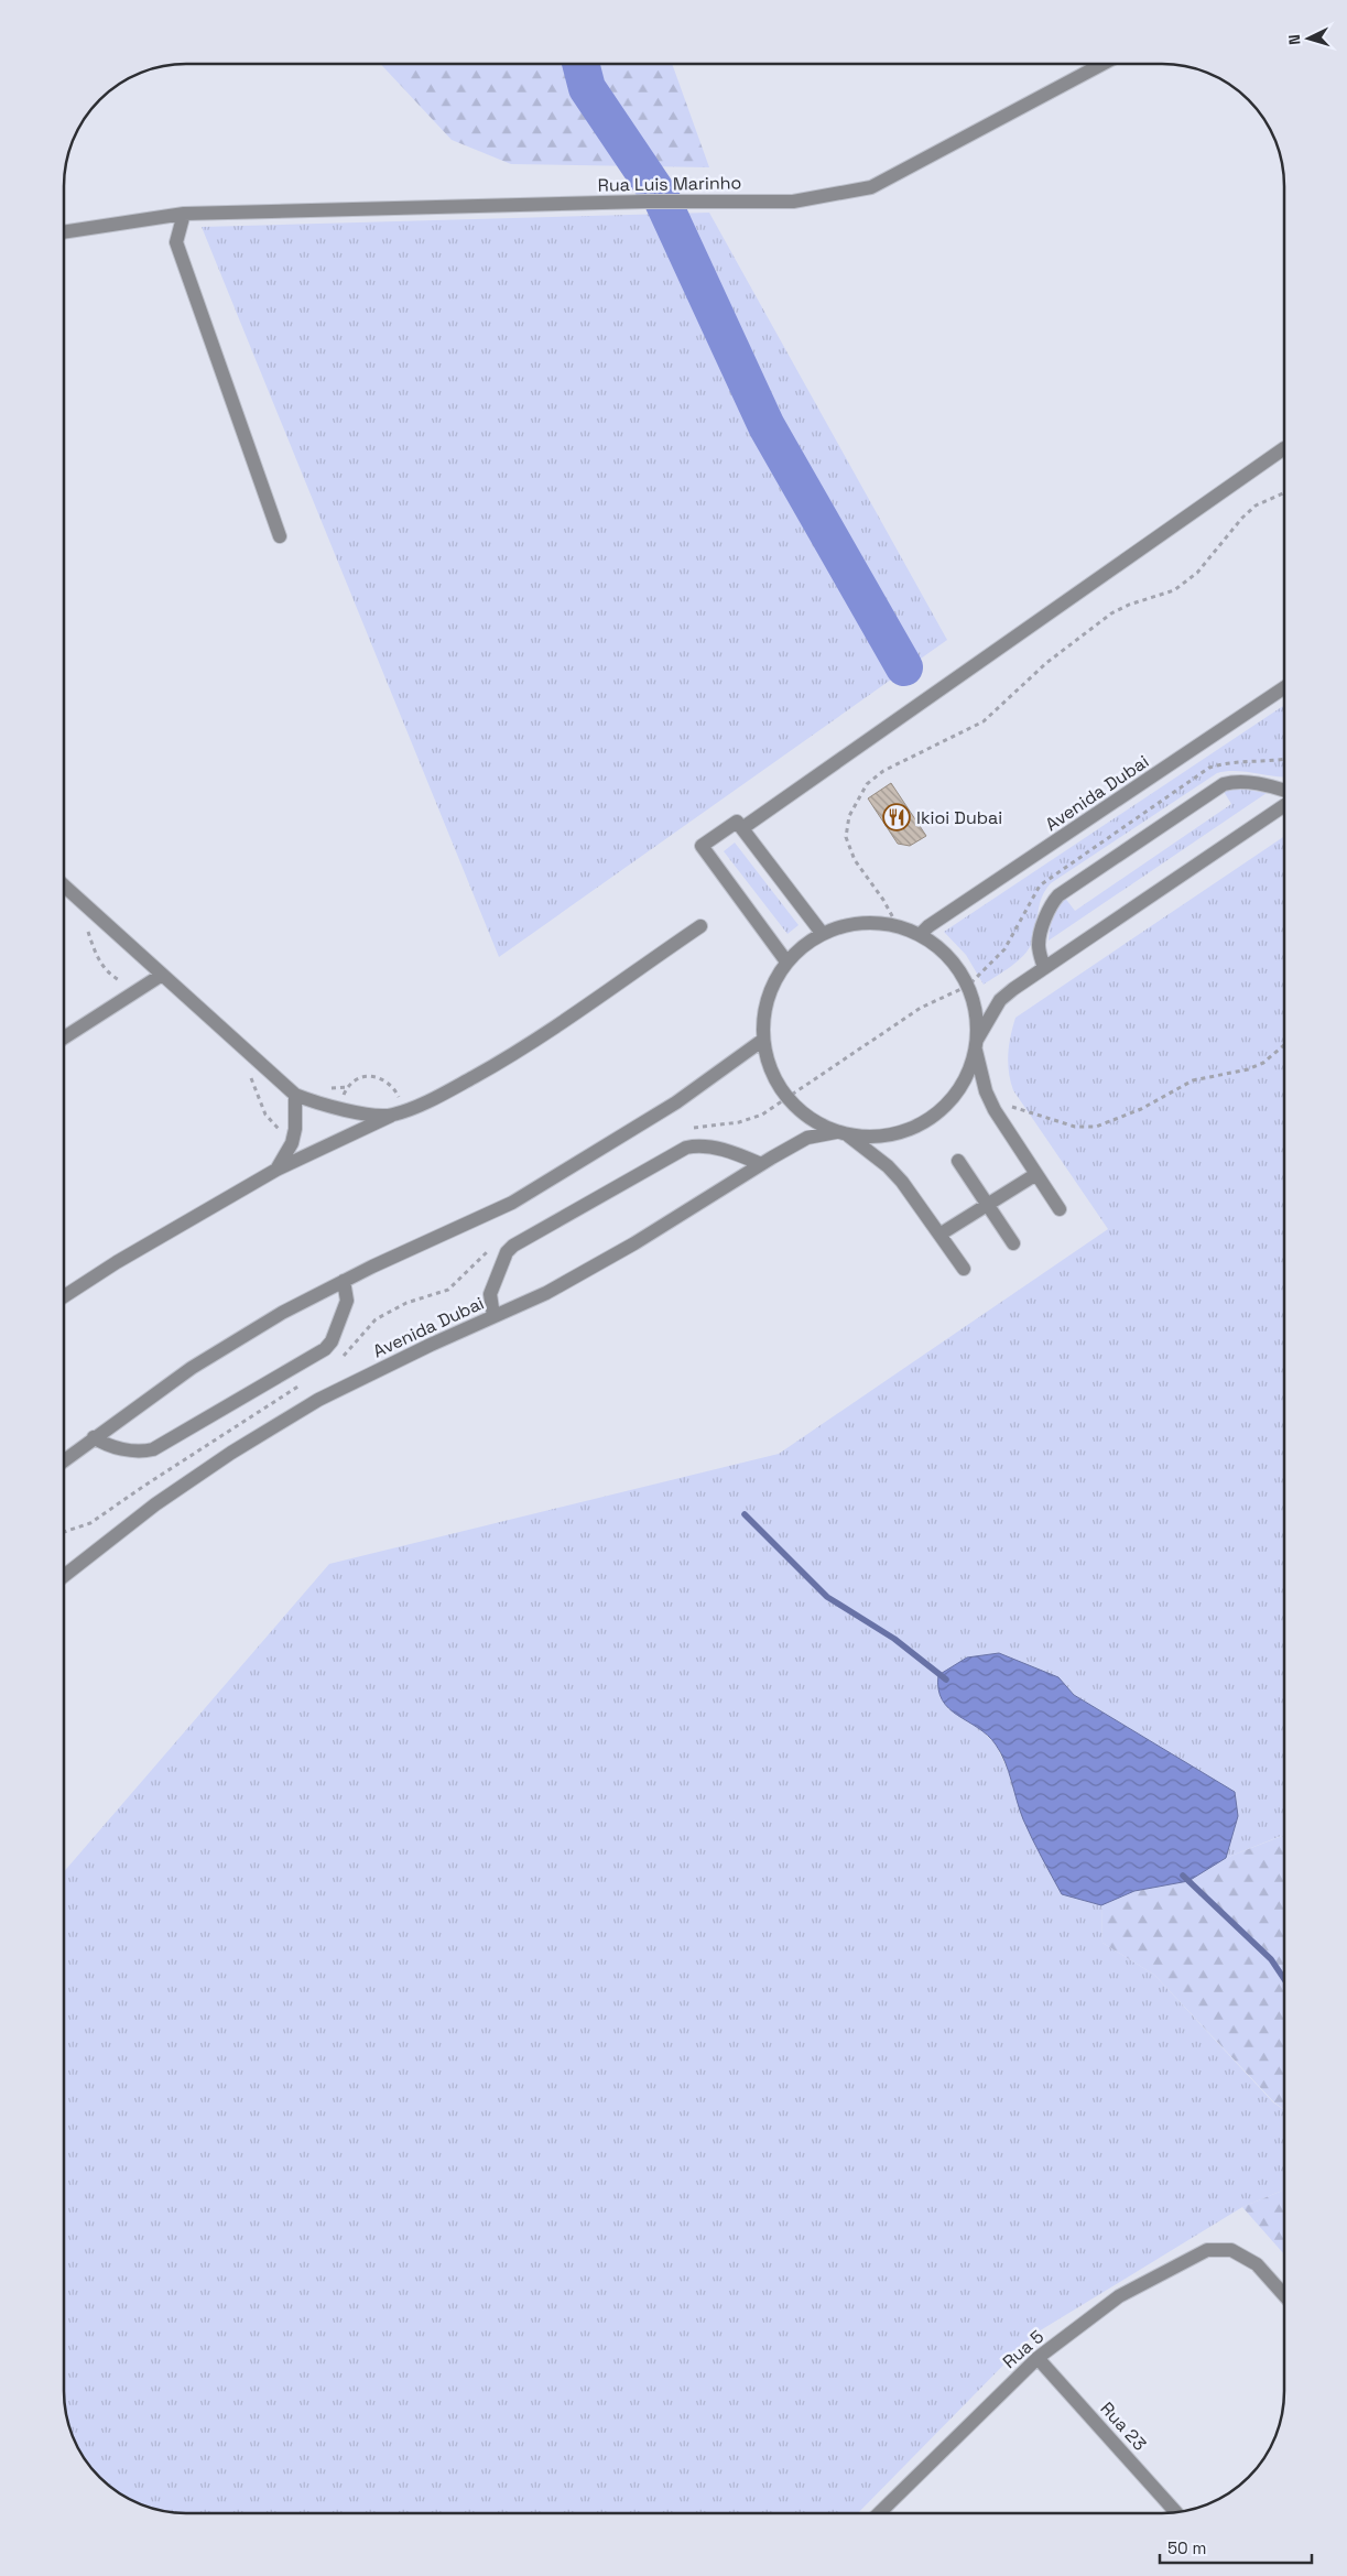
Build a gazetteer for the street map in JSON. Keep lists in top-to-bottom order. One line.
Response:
{"streets":{"street":["Rua Luis Marinho","Avenida Dubai","Rua 5","Rua 23"]},"crossings":[["Rua 5","Rua 23"]],"places":{"restaurant":["Ikioi Dubai"]},"scale_bar":"50 m","north":"left"}
